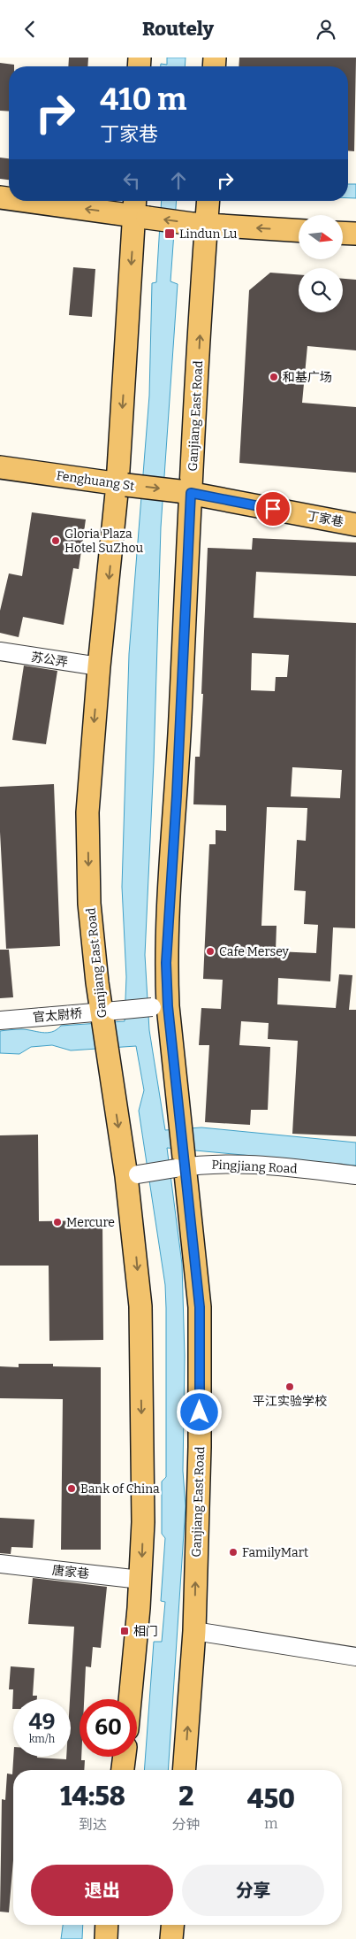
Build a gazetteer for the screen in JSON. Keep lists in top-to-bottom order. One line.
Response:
{"streets":{"main road":["Ganjiang East Road","Fenghuang St","丁家巷"],"street":["苏公弄","官太尉桥","Pingjiang Road","唐家巷"]},"crossings":[["Ganjiang East Road","Fenghuang St"],["Ganjiang East Road","丁家巷"],["Ganjiang East Road","苏公弄"],["Ganjiang East Road","官太尉桥"],["Ganjiang East Road","Pingjiang Road"],["Ganjiang East Road","唐家巷"],["Fenghuang St","丁家巷"]],"places":{"transit":["Lindun Lu","相门"],"other":["和基广场","Gloria Plaza Hotel SuZhou","Cafe Mersey","Mercure","平江实验学校","Bank of China","FamilyMart"]},"north":"right","page":{"header":"Routely","turn":["410 m","丁家巷"],"speed":"49 km/h","limit":"60","eta":["14:58","到达","2","分钟","450","m"],"buttons":["退出","分享"]}}
